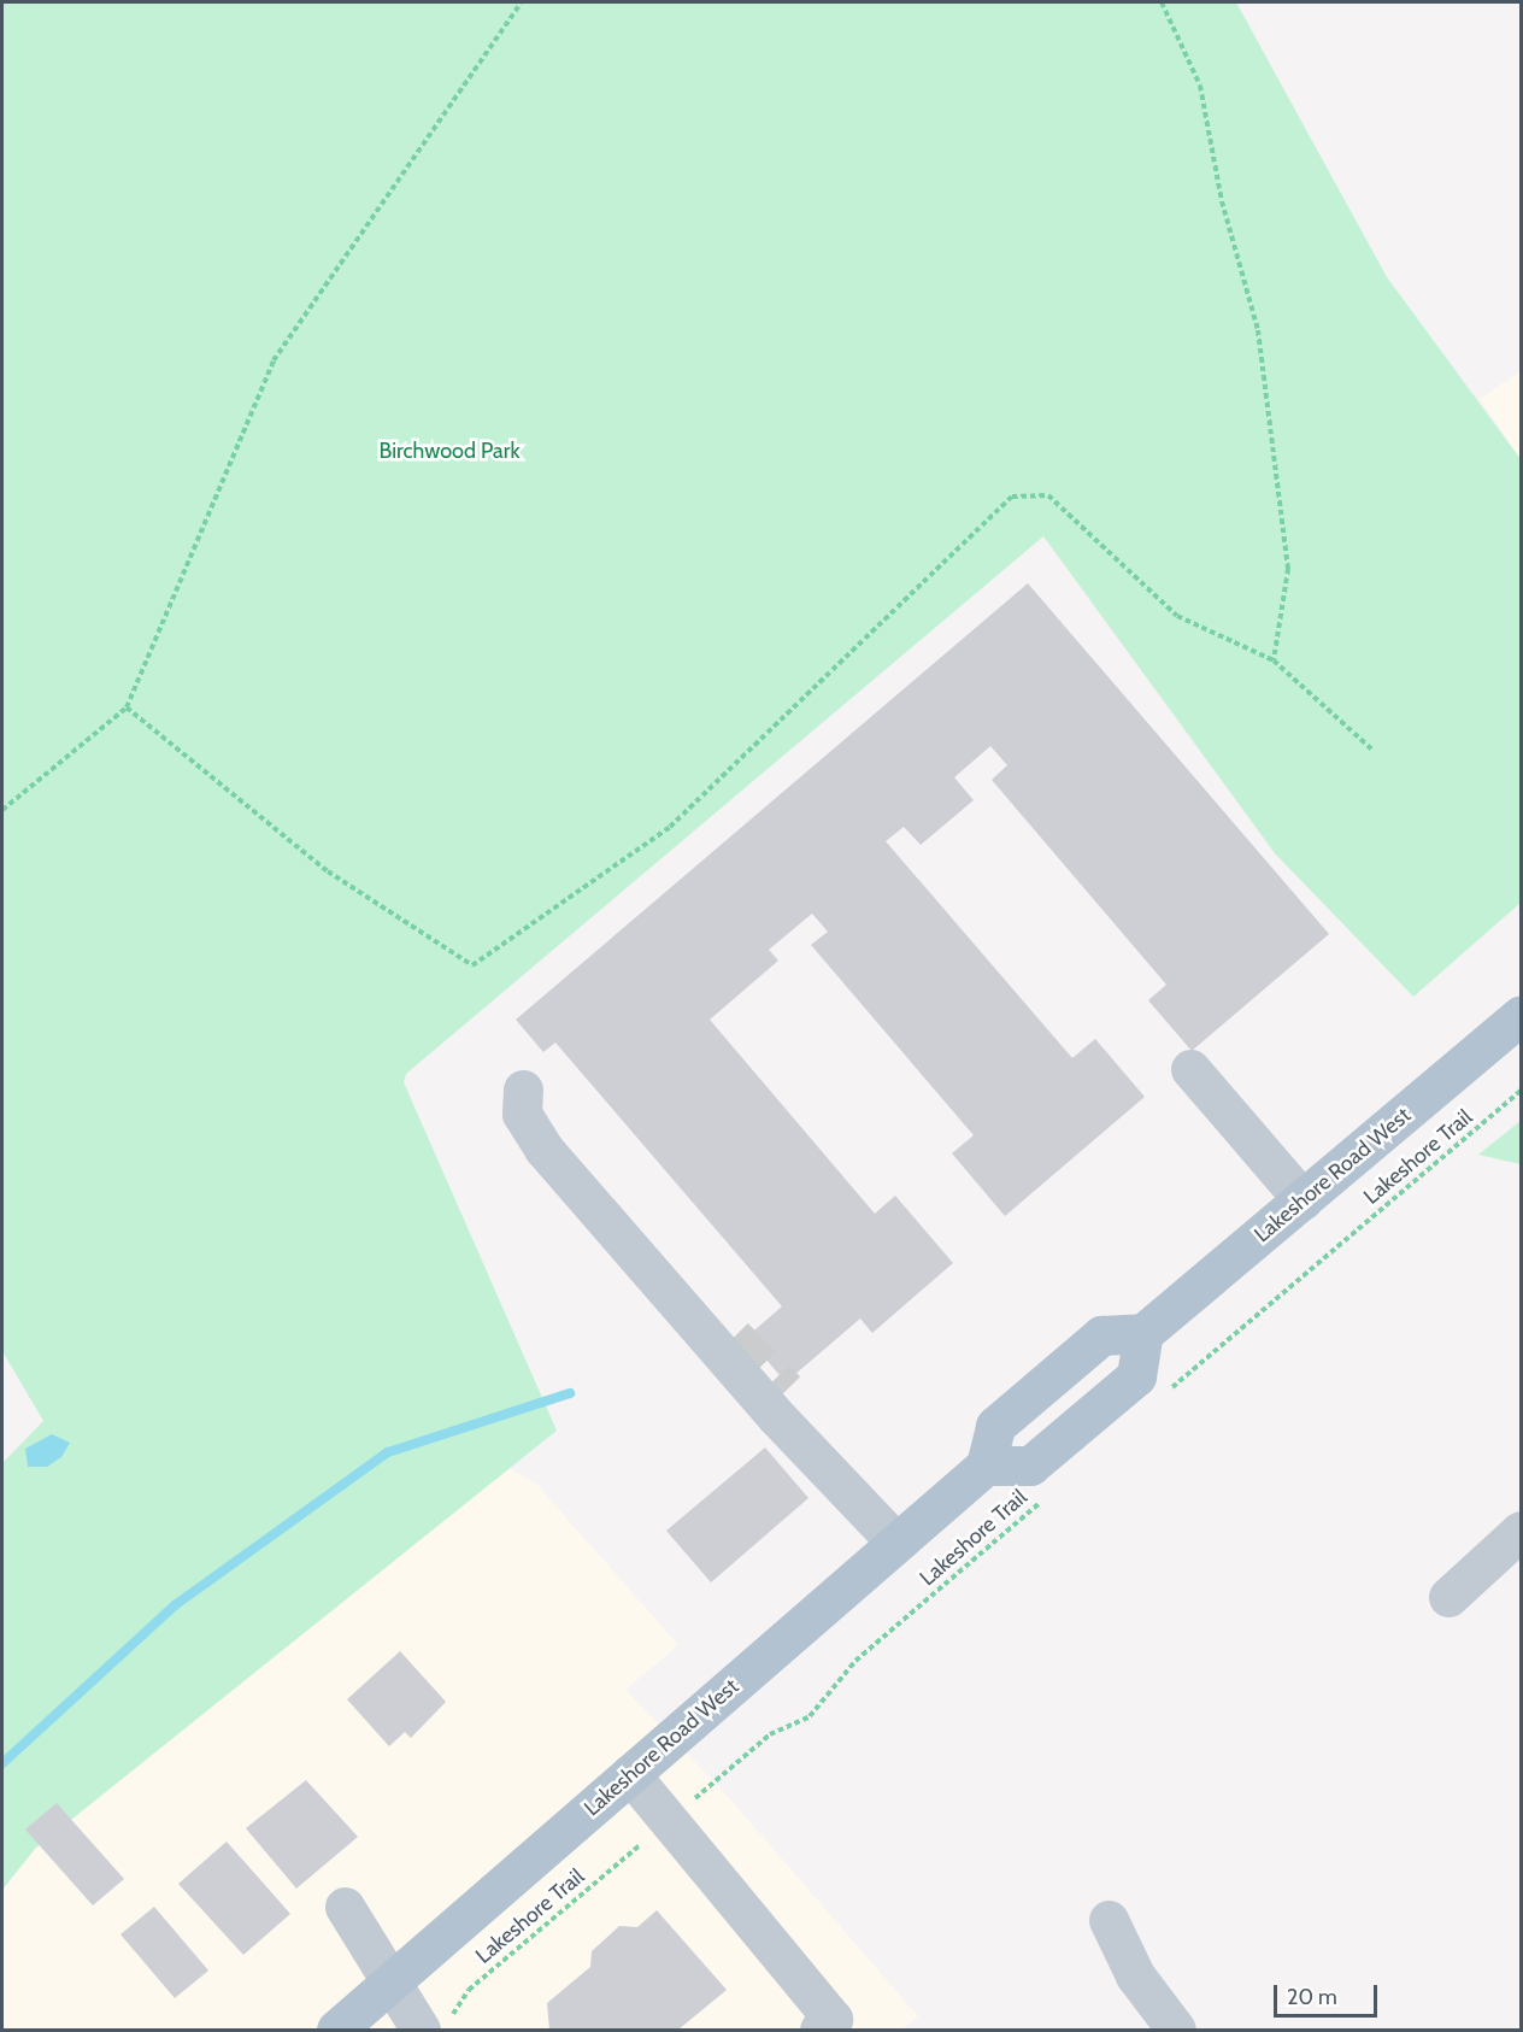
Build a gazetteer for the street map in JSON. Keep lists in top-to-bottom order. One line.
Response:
{"streets":{"main road":["Lakeshore Road West"],"path":["Lakeshore Trail"]},"parks":["Birchwood Park"],"scale_bar":"20 m"}
